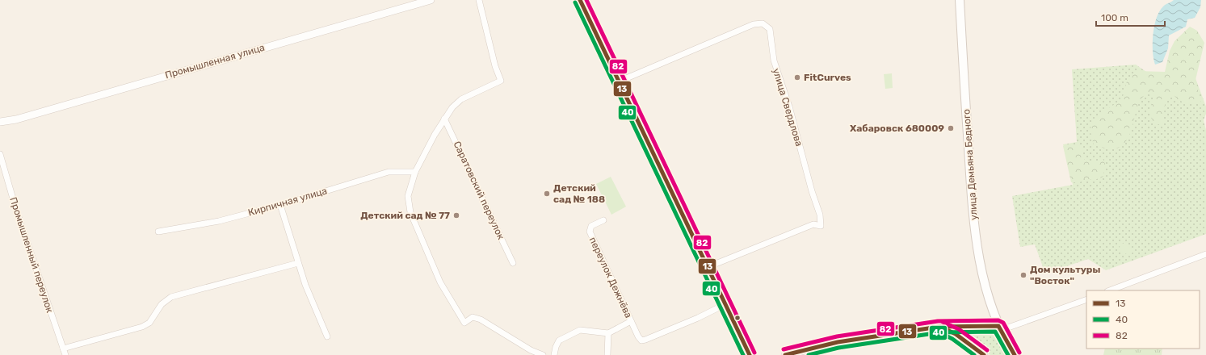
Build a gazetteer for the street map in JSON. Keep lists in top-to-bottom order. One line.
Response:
{"streets":{"main road":["улица Демьяна Бедного"],"street":["Промышленная улица","улица Свердлова","Саратовский переулок","Кирпичная улица","Промышленный переулок","переулок Дежнёва"]},"places":["FitCurves","Хабаровск 680009","Детский сад № 188","Детский сад № 77","Дом культуры \"Восток\""],"lines":["transit line 13","transit line 82","transit line 40"],"legend":["13","40","82"],"scale_bar":"100 m"}
